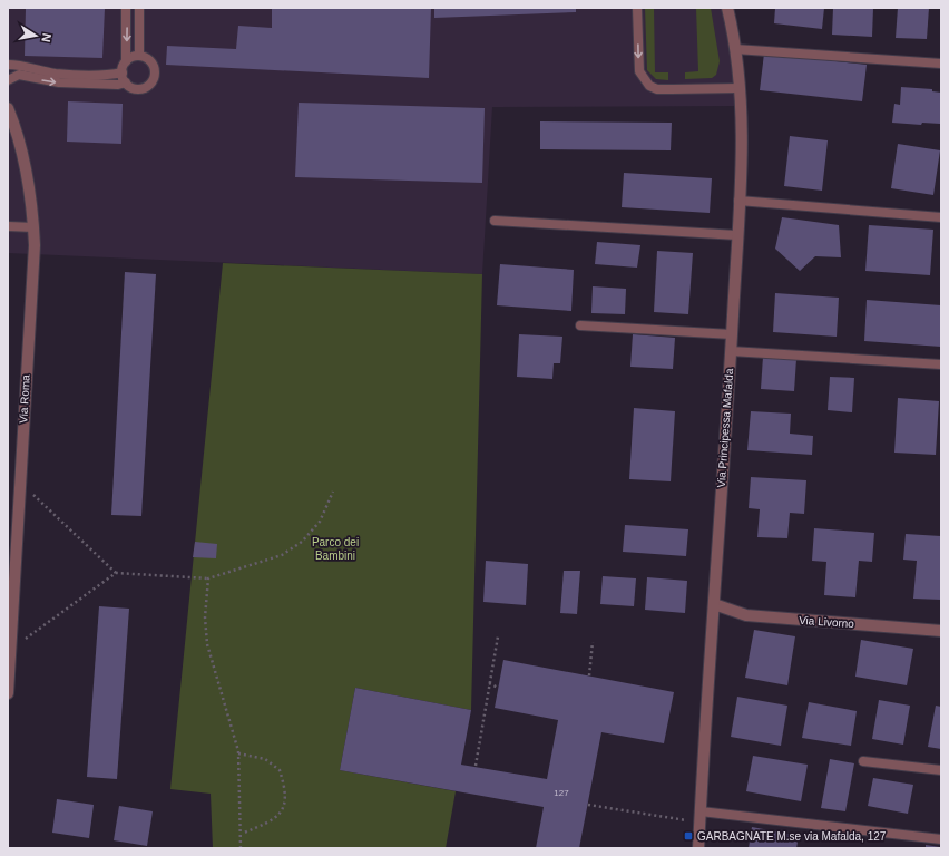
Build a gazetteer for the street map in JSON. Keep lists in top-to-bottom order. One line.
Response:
{"streets":{"street":["Via Roma","Via Principessa Mafalda","Via Livorno"]},"crossings":[["Via Principessa Mafalda","Via Livorno"]],"parks":["Parco dei Bambini"],"places":{"transit":["GARBAGNATE M.se via Mafalda, 127"]},"house_numbers":["127"],"north":"right"}
